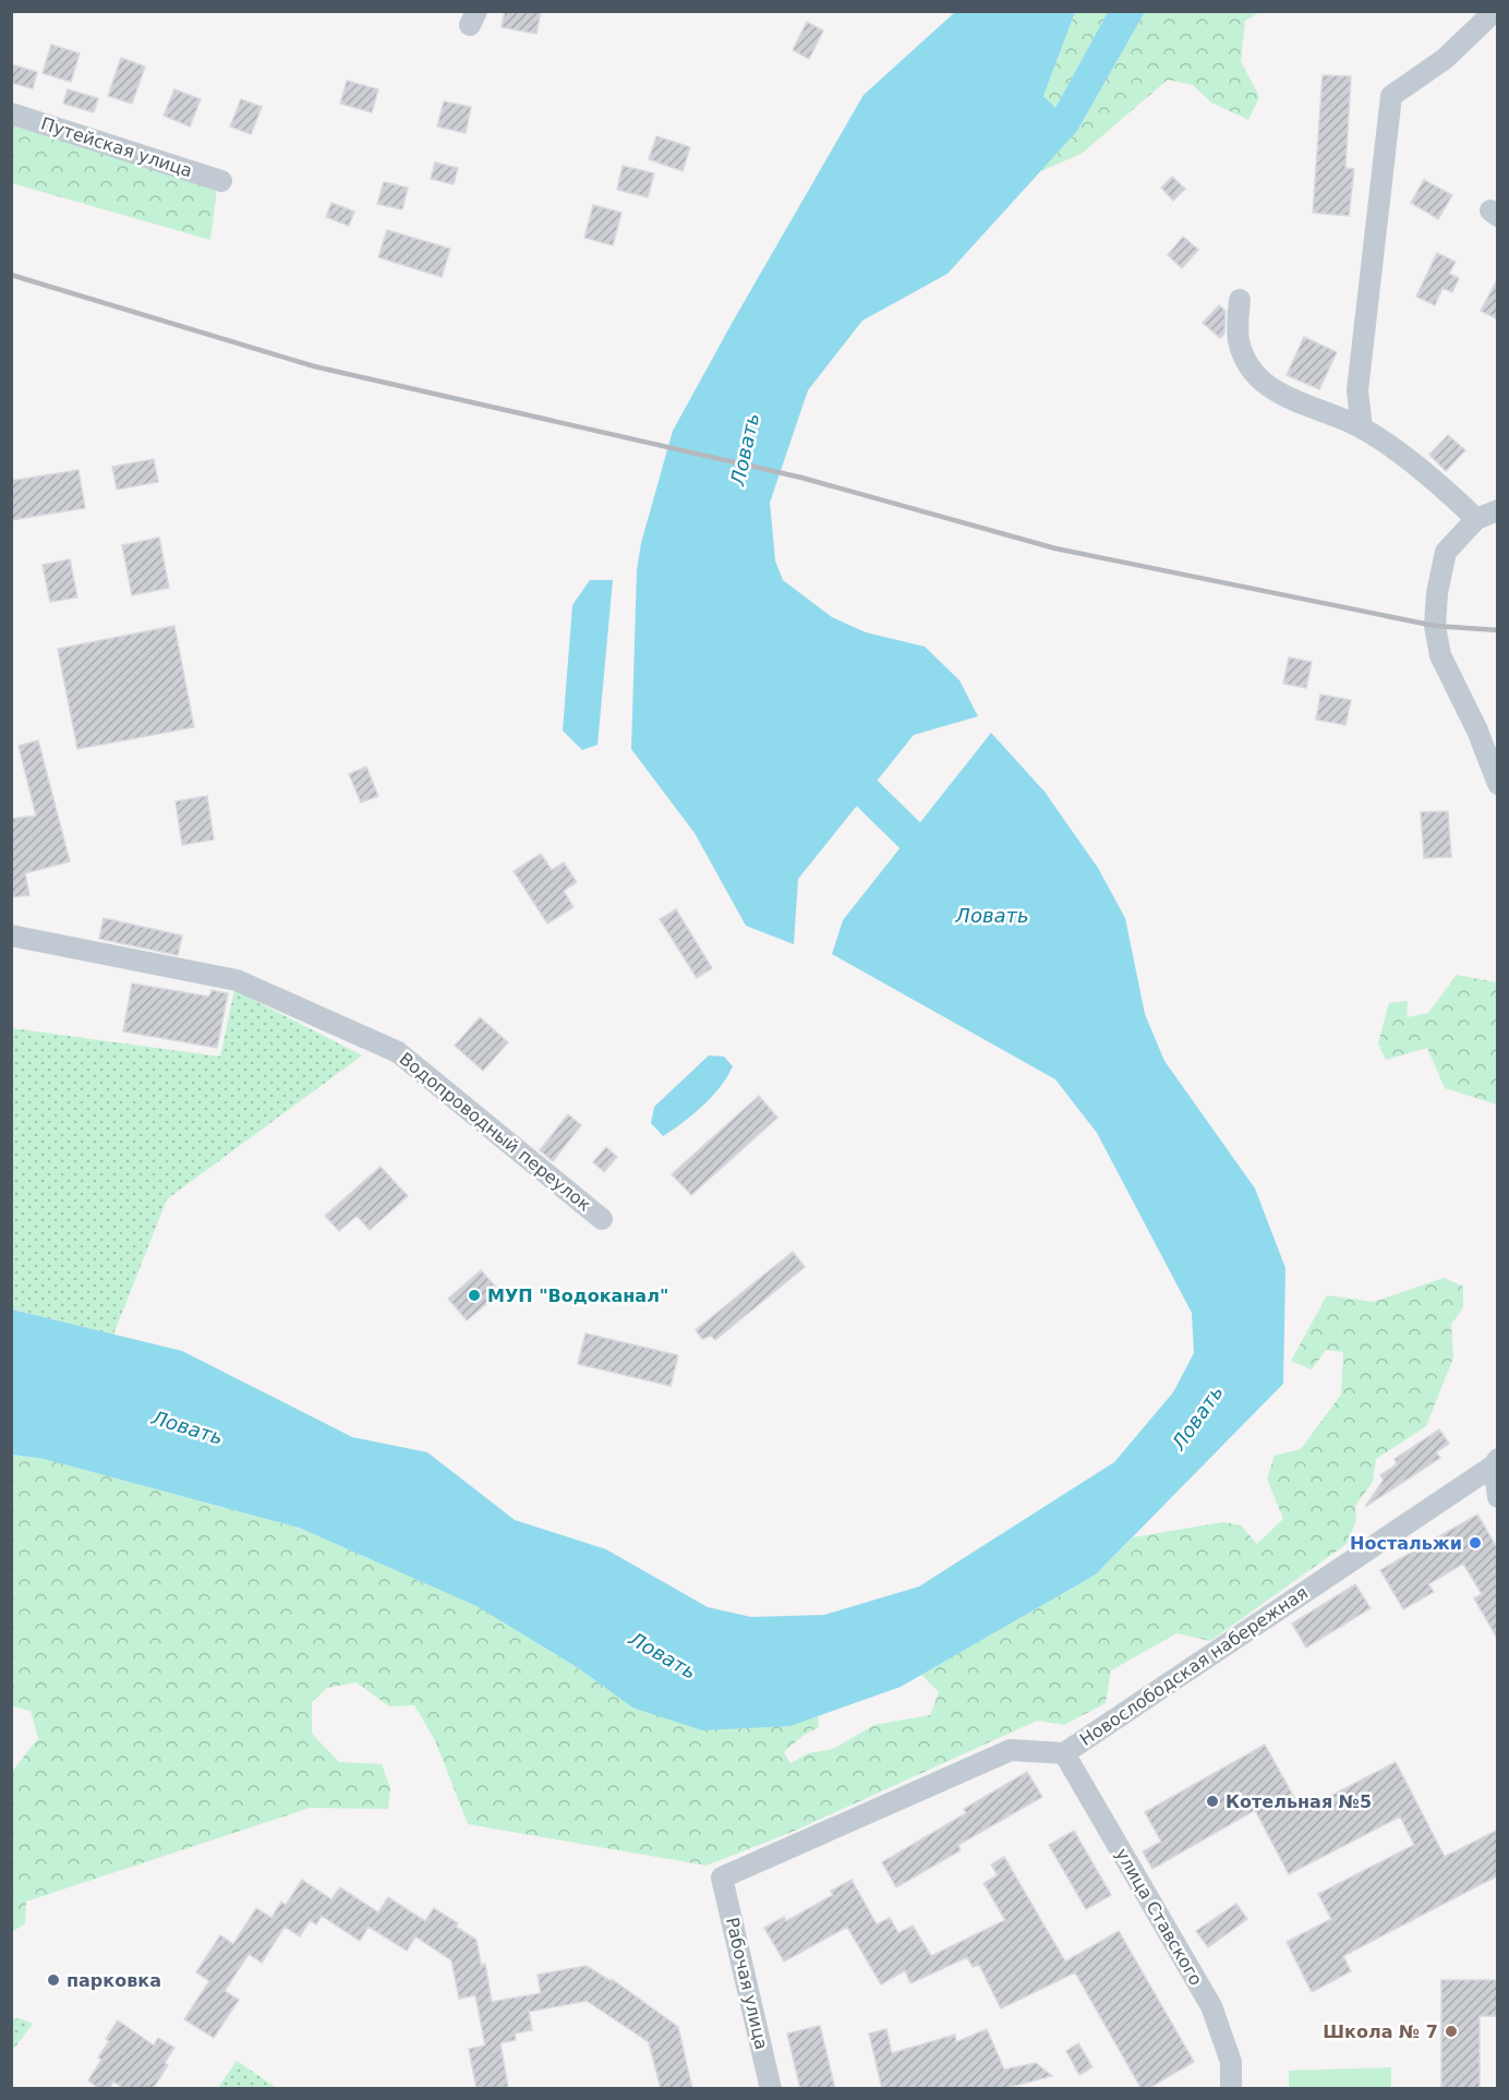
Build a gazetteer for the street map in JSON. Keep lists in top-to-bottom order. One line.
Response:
{"streets":{"street":["Путейская улица","Водопроводный переулок","Новослободская набережная","улица Ставского","Рабочая улица"]},"crossings":[["Новослободская набережная","улица Ставского"],["Новослободская набережная","Рабочая улица"]],"water":["Ловать"],"places":["МУП \"Водоканал\"","Ностальжи","Котельная №5","парковка","Школа № 7"]}
